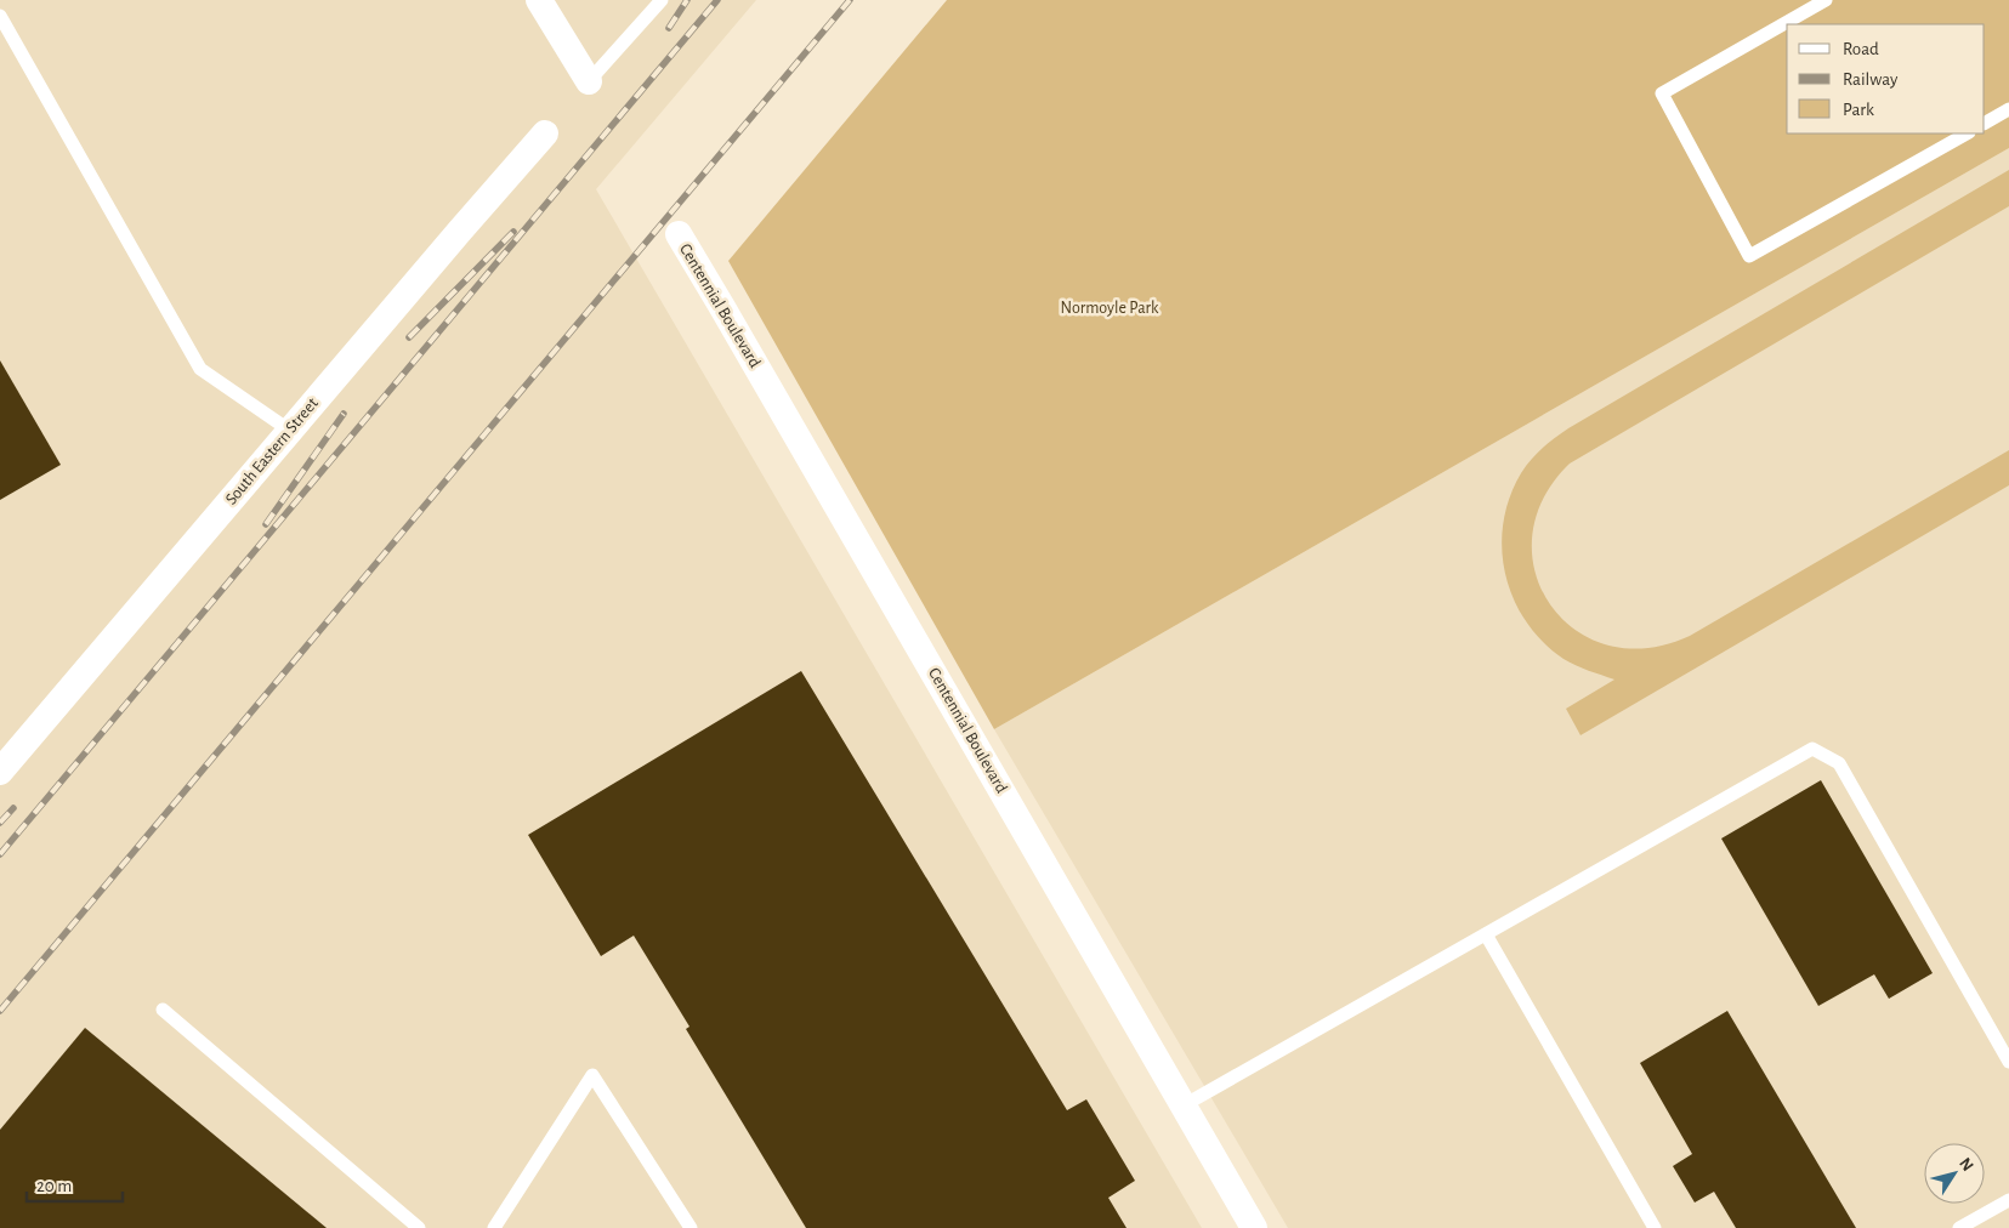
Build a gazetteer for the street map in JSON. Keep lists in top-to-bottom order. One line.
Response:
{"streets":{"street":["Centennial Boulevard","South Eastern Street"]},"parks":["Normoyle Park"],"legend":["Road","Railway","Park"],"scale_bar":"20 m","north":"top right"}
